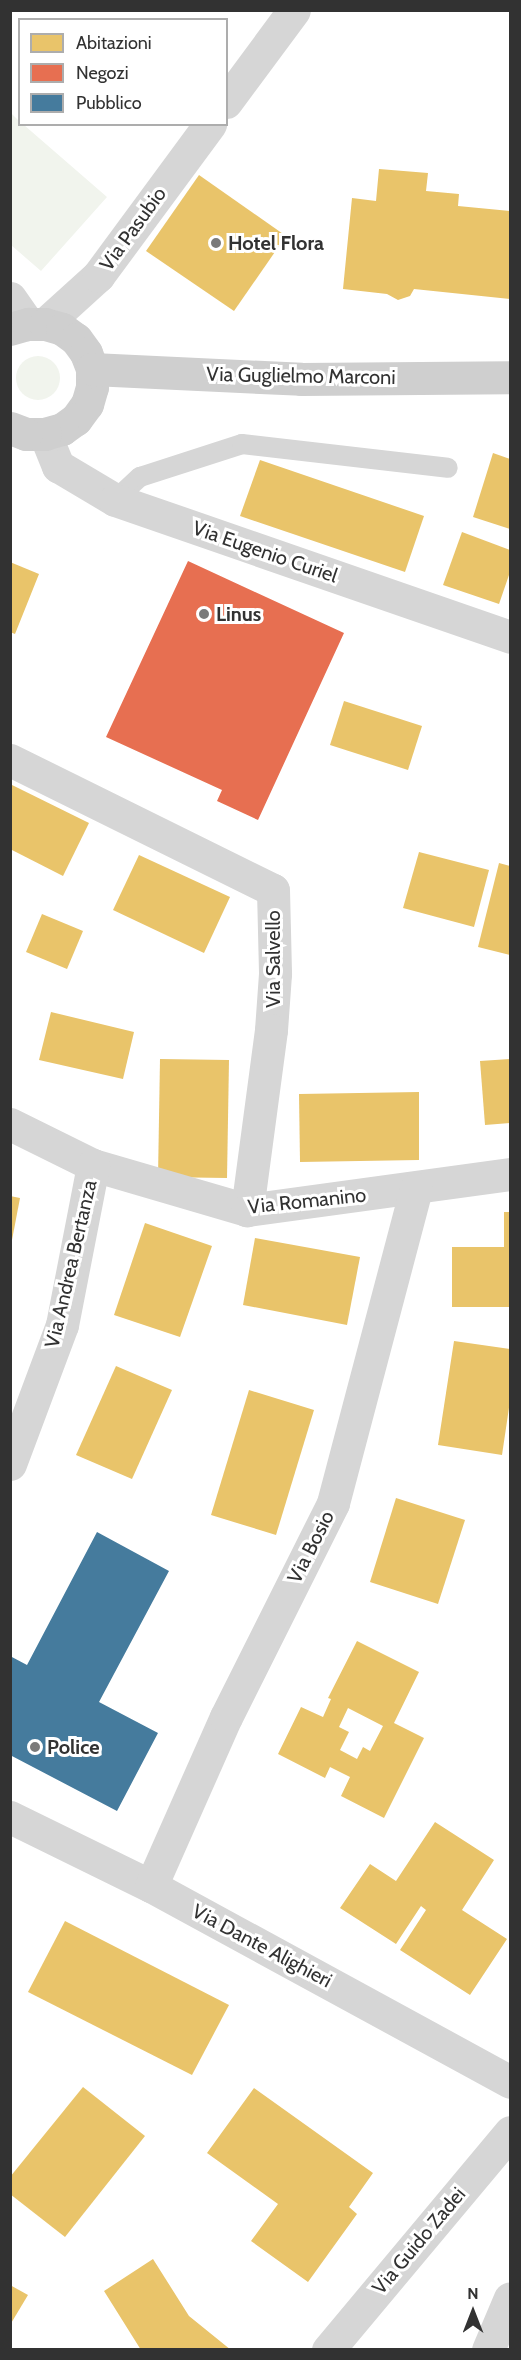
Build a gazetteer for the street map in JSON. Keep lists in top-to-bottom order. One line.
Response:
{"streets":{"main road":["Via Guglielmo Marconi"],"street":["Via Pasubio","Via Eugenio Curiel","Via Salvello","Via Romanino","Via Andrea Bertanza","Via Bosio","Via Dante Alighieri","Via Guido Zadei"]},"crossings":[["Via Salvello","Via Romanino"],["Via Romanino","Via Andrea Bertanza"],["Via Romanino","Via Bosio"],["Via Bosio","Via Dante Alighieri"]],"places":["Hotel Flora","Linus","Police"],"legend":["Abitazioni","Negozi","Pubblico"],"north":"top"}
